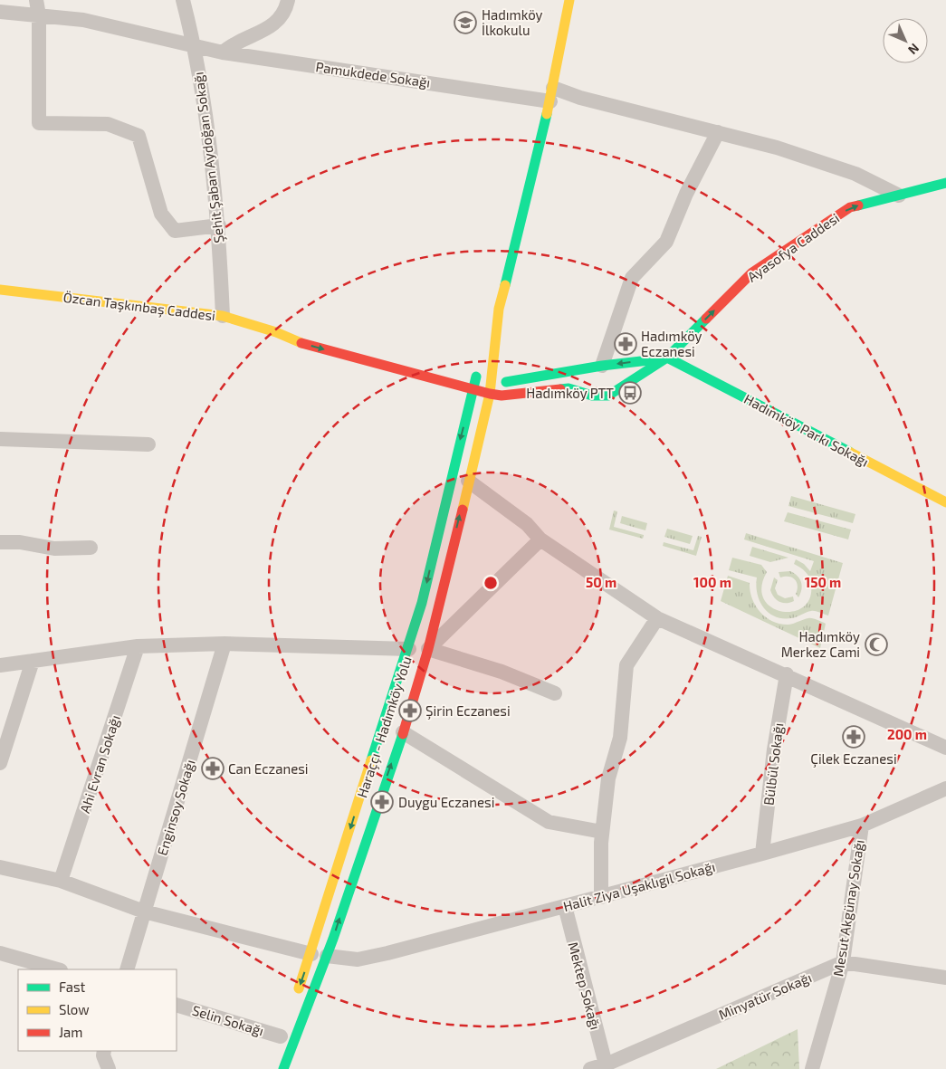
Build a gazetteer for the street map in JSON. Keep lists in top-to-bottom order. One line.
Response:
{"streets":{"main road":["Ayasofya Caddesi","Özcan Taşkınbaş Caddesi","Hadımköy Parkı Sokağı","Haraççı - Hadımköy Yolu"],"street":["Pamukdede Sokağı","Şehit Şaban Aydoğan Sokağı","Ahi Evran Sokağı","Bülbül Sokağı","Enginsoy Sokağı","Halit Ziya Uşaklıgil Sokağı","Mesut Akgünay Sokağı","Mektep Sokağı","Minyatür Sokağı","Selin Sokağı"]},"crossings":[["Pamukdede Sokağı","Şehit Şaban Aydoğan Sokağı"],["Pamukdede Sokağı","Ayasofya Caddesi"],["Şehit Şaban Aydoğan Sokağı","Özcan Taşkınbaş Caddesi"],["Ayasofya Caddesi","Özcan Taşkınbaş Caddesi"],["Ayasofya Caddesi","Hadımköy Parkı Sokağı"],["Özcan Taşkınbaş Caddesi","Haraççı - Hadımköy Yolu"],["Bülbül Sokağı","Halit Ziya Uşaklıgil Sokağı"],["Halit Ziya Uşaklıgil Sokağı","Mesut Akgünay Sokağı"],["Halit Ziya Uşaklıgil Sokağı","Mektep Sokağı"],["Mesut Akgünay Sokağı","Minyatür Sokağı"],["Mektep Sokağı","Minyatür Sokağı"]],"one_way":["Ayasofya Caddesi"],"places":{"school or university":["Hadımköy İlkokulu"],"pharmacy":["Hadımköy Eczanesi","Şirin Eczanesi","Çilek Eczanesi","Can Eczanesi","Duygu Eczanesi"],"bus stop":["Hadımköy PTT"],"mosque":["Hadımköy Merkez Cami"]},"legend":["Fast","Slow","Jam"],"north":"bottom right","rings":["50 m","100 m","150 m","200 m"]}
